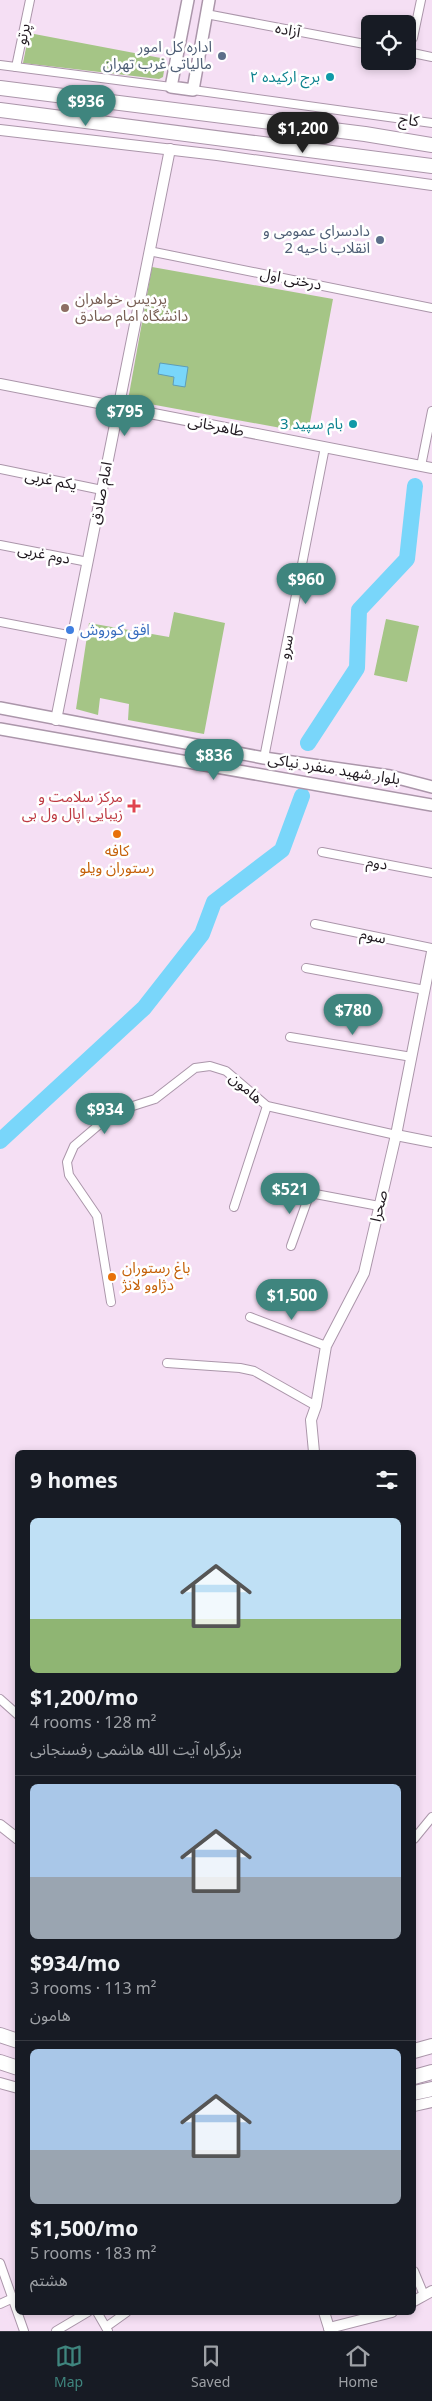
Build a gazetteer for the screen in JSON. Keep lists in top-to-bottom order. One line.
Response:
{"streets":{"main road":["بلوار شهید منفرد نیاکی"],"street":["آزاده","پرتو","کاج","درختی اول","طاهرخانی","یکم غربی","امام صادق","دوم غربی","سرو","دوم","سوم","هامون","صحرا"]},"crossings":[["درختی اول","امام صادق"],["طاهرخانی","امام صادق"],["طاهرخانی","سرو"],["یکم غربی","امام صادق"],["امام صادق","دوم غربی"],["امام صادق","بلوار شهید منفرد نیاکی"],["سرو","بلوار شهید منفرد نیاکی"],["سوم","صحرا"],["هامون","صحرا"]],"places":{"other":["اداره کل امور مالیاتی غرب تهران","برج ارکیده ۲","دادسرای عمومی و انقلاب ناحیه 2","پردیس خواهران دانشگاه امام صادق","بام سپید 3","افق کوروش","کافه رستوران ویلو","باغ رستوران دژاوو لانژ"],"health":["مرکز سلامت و زیبایی اپال ول بی"]},"page":{"price":["$936","$1,200","$795","$960","$836","$780","$934","$521","$1,500"],"heading":"9 homes","list":[{"name":"$1,200/mo","note":"4 rooms · 128 m² · بزرگراه آیت الله هاشمی رفسنجانی"},{"name":"$934/mo","note":"3 rooms · 113 m² · هامون"},{"name":"$1,500/mo","note":"5 rooms · 183 m² · هشتم"}],"tabs":["Map","Saved","Home"]}}
